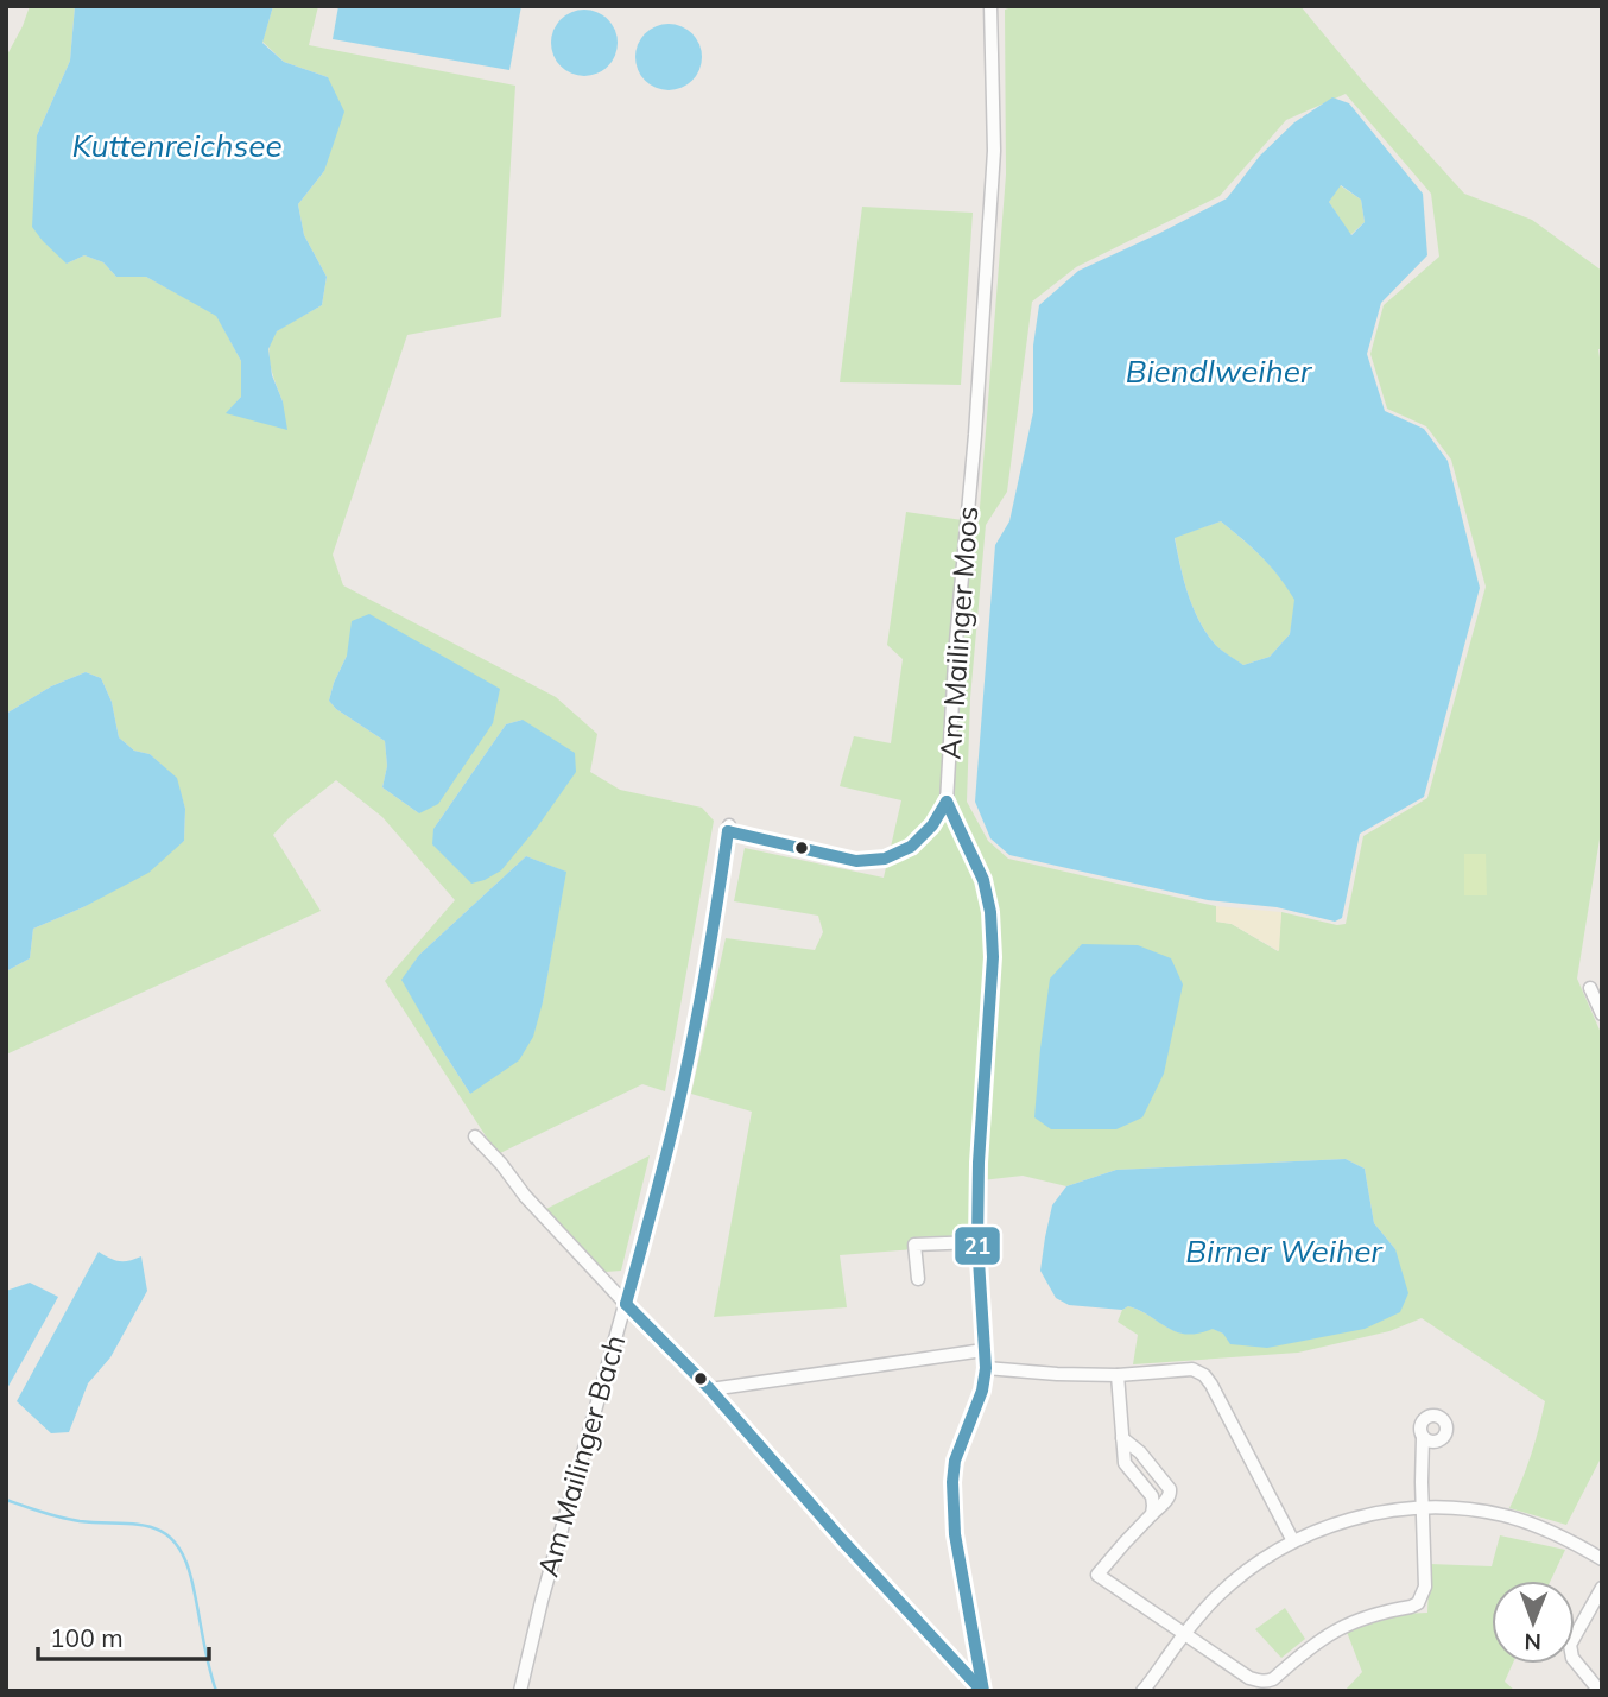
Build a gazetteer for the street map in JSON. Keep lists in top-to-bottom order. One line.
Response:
{"streets":{"street":["Am Mailinger Moos","Am Mailinger Bach"]},"crossings":[["Am Mailinger Moos","Am Mailinger Bach"]],"water":["Kuttenreichsee","Biendlweiher","Birner Weiher"],"lines":["transit line 21"],"scale_bar":"100 m","north":"bottom"}
